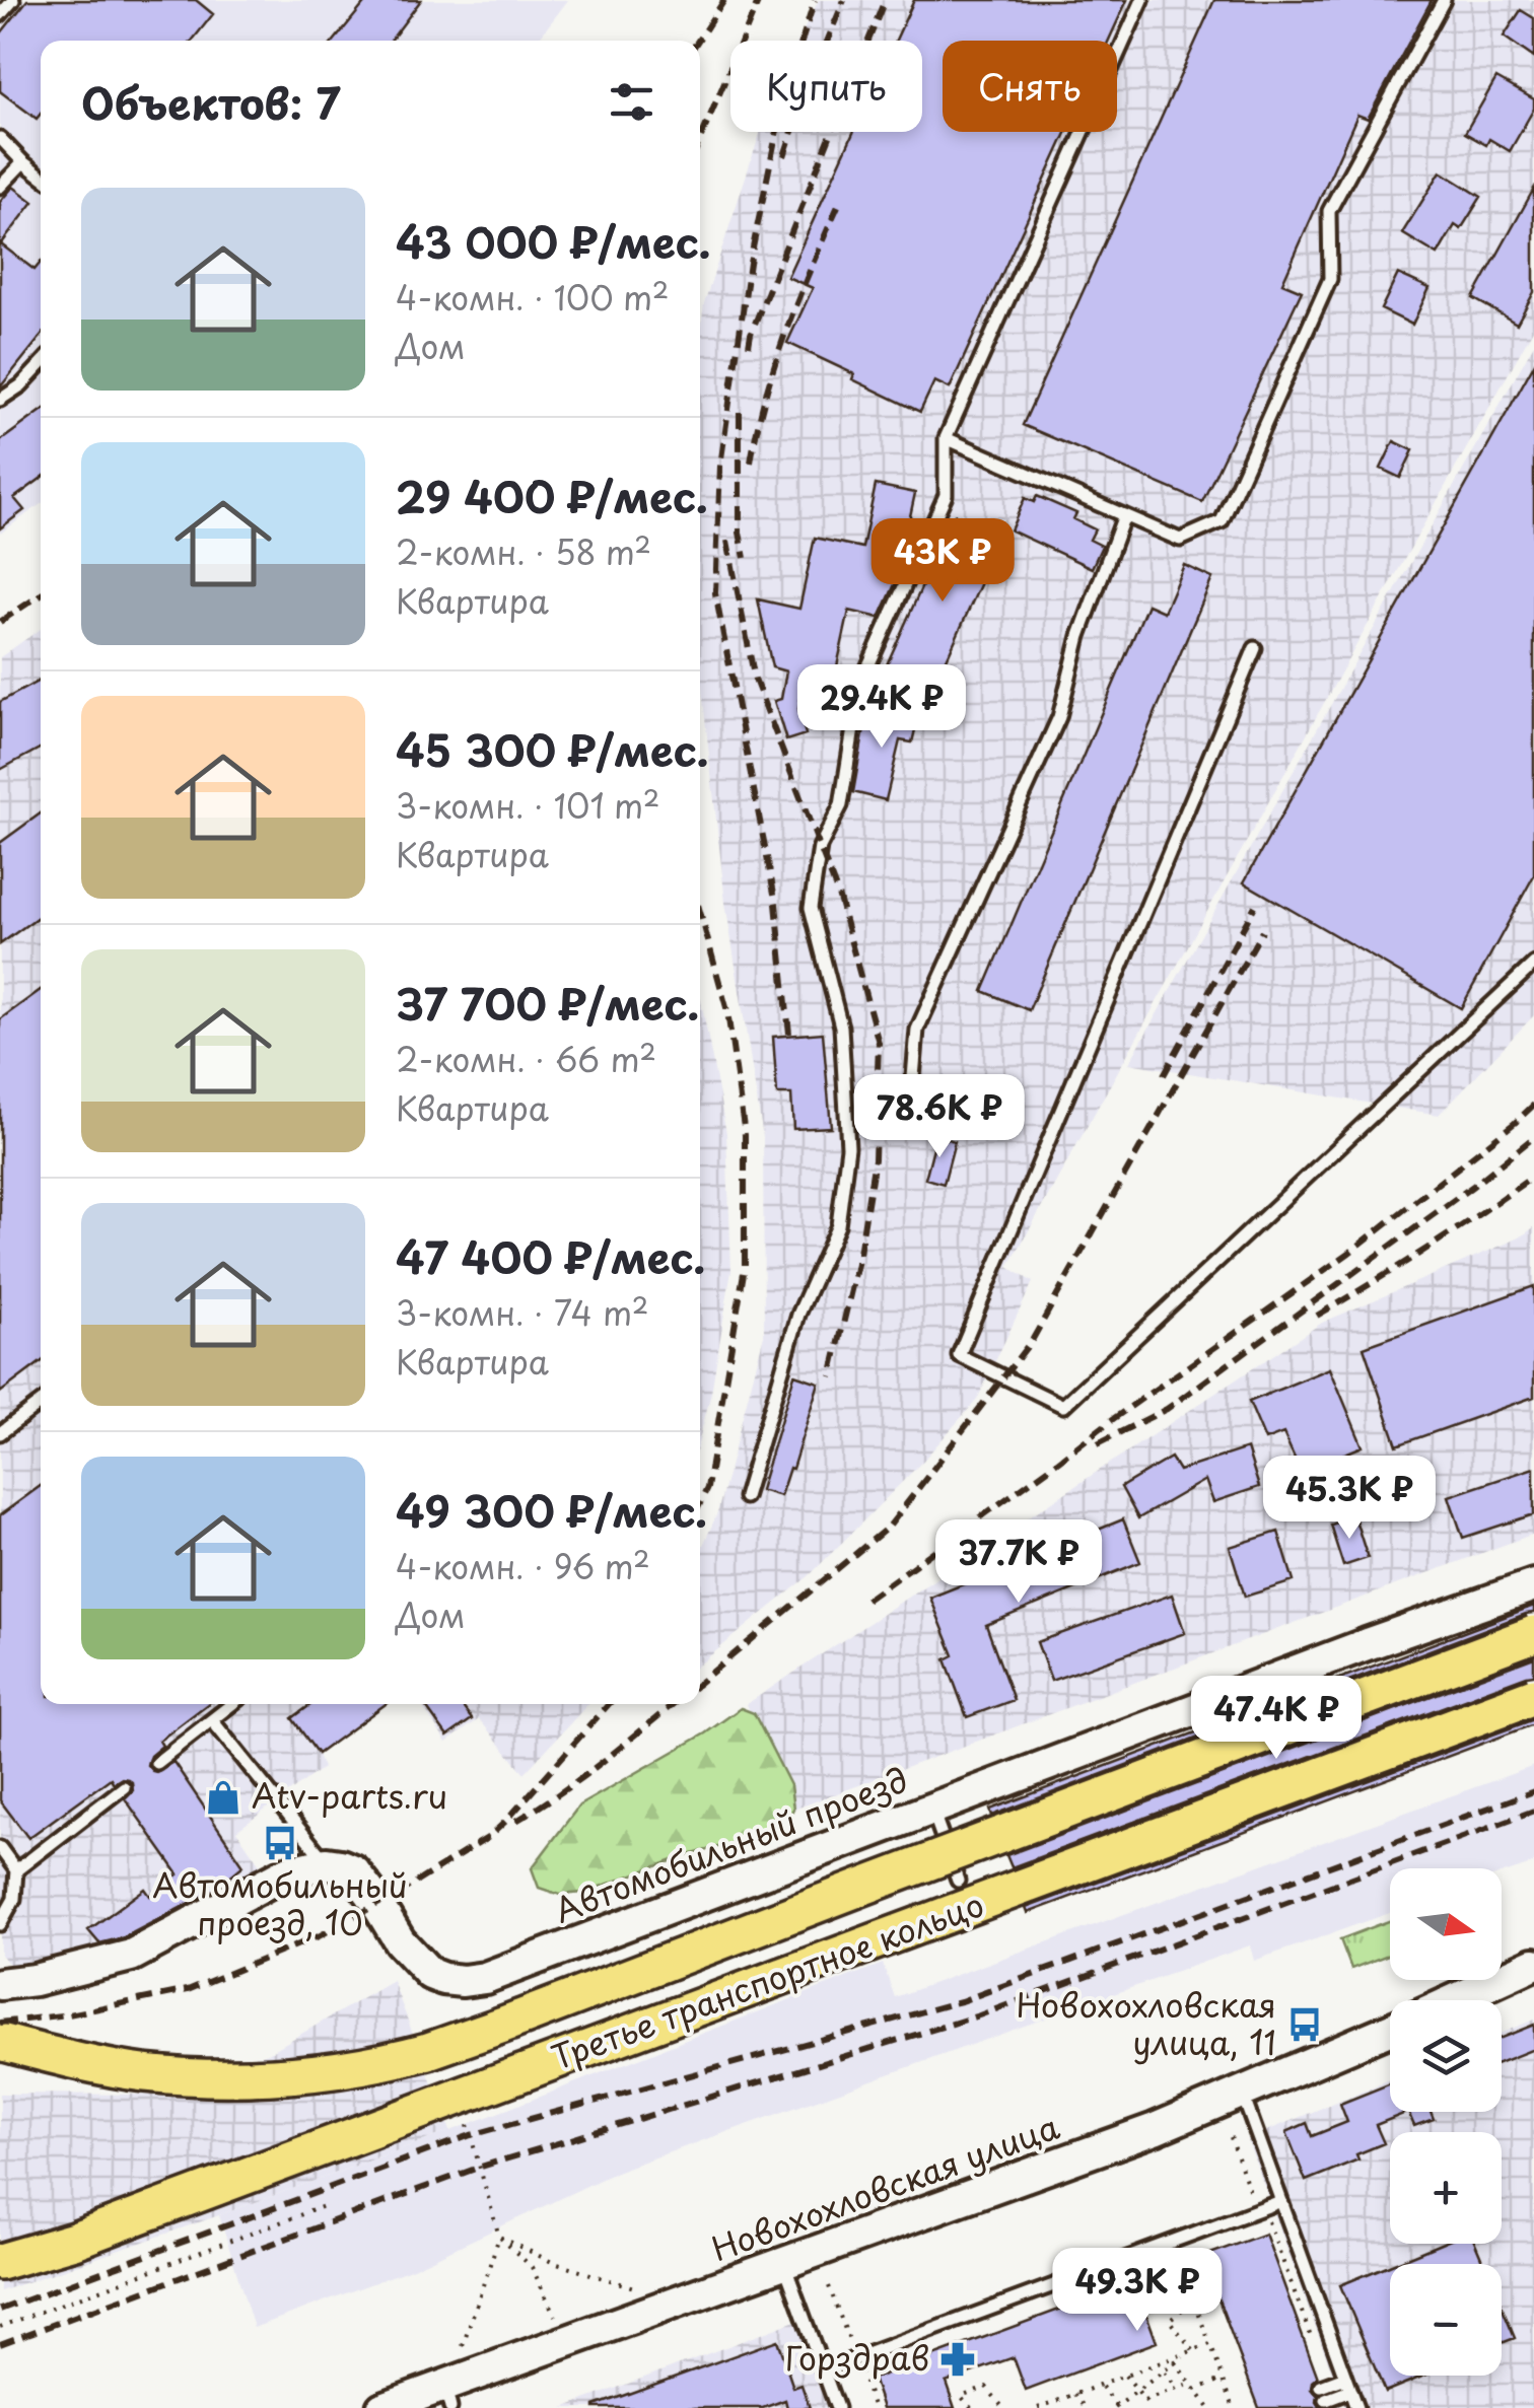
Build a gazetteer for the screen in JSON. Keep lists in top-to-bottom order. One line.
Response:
{"streets":{"main road":["Третье транспортное кольцо"],"street":["Автомобильный проезд","Новохохловская улица"]},"places":{"shop":["Atv-parts.ru"],"bus stop":["Автомобильный проезд, 10","Новохохловская улица, 11"],"pharmacy":["Горздрав"]},"north":"right","page":{"chip":["Купить","Снять"],"heading":"Объектов: 7","list":[{"name":"43 000 ₽/мес.","note":"4-комн. · 100 m² · Дом"},{"name":"29 400 ₽/мес.","note":"2-комн. · 58 m² · Квартира"},{"name":"45 300 ₽/мес.","note":"3-комн. · 101 m² · Квартира"},{"name":"37 700 ₽/мес.","note":"2-комн. · 66 m² · Квартира"},{"name":"47 400 ₽/мес.","note":"3-комн. · 74 m² · Квартира"},{"name":"49 300 ₽/мес.","note":"4-комн. · 96 m² · Дом"}],"price":["43K ₽","29.4K ₽","78.6K ₽","45.3K ₽","37.7K ₽","47.4K ₽","49.3K ₽"],"map_buttons":["+","−"]}}
